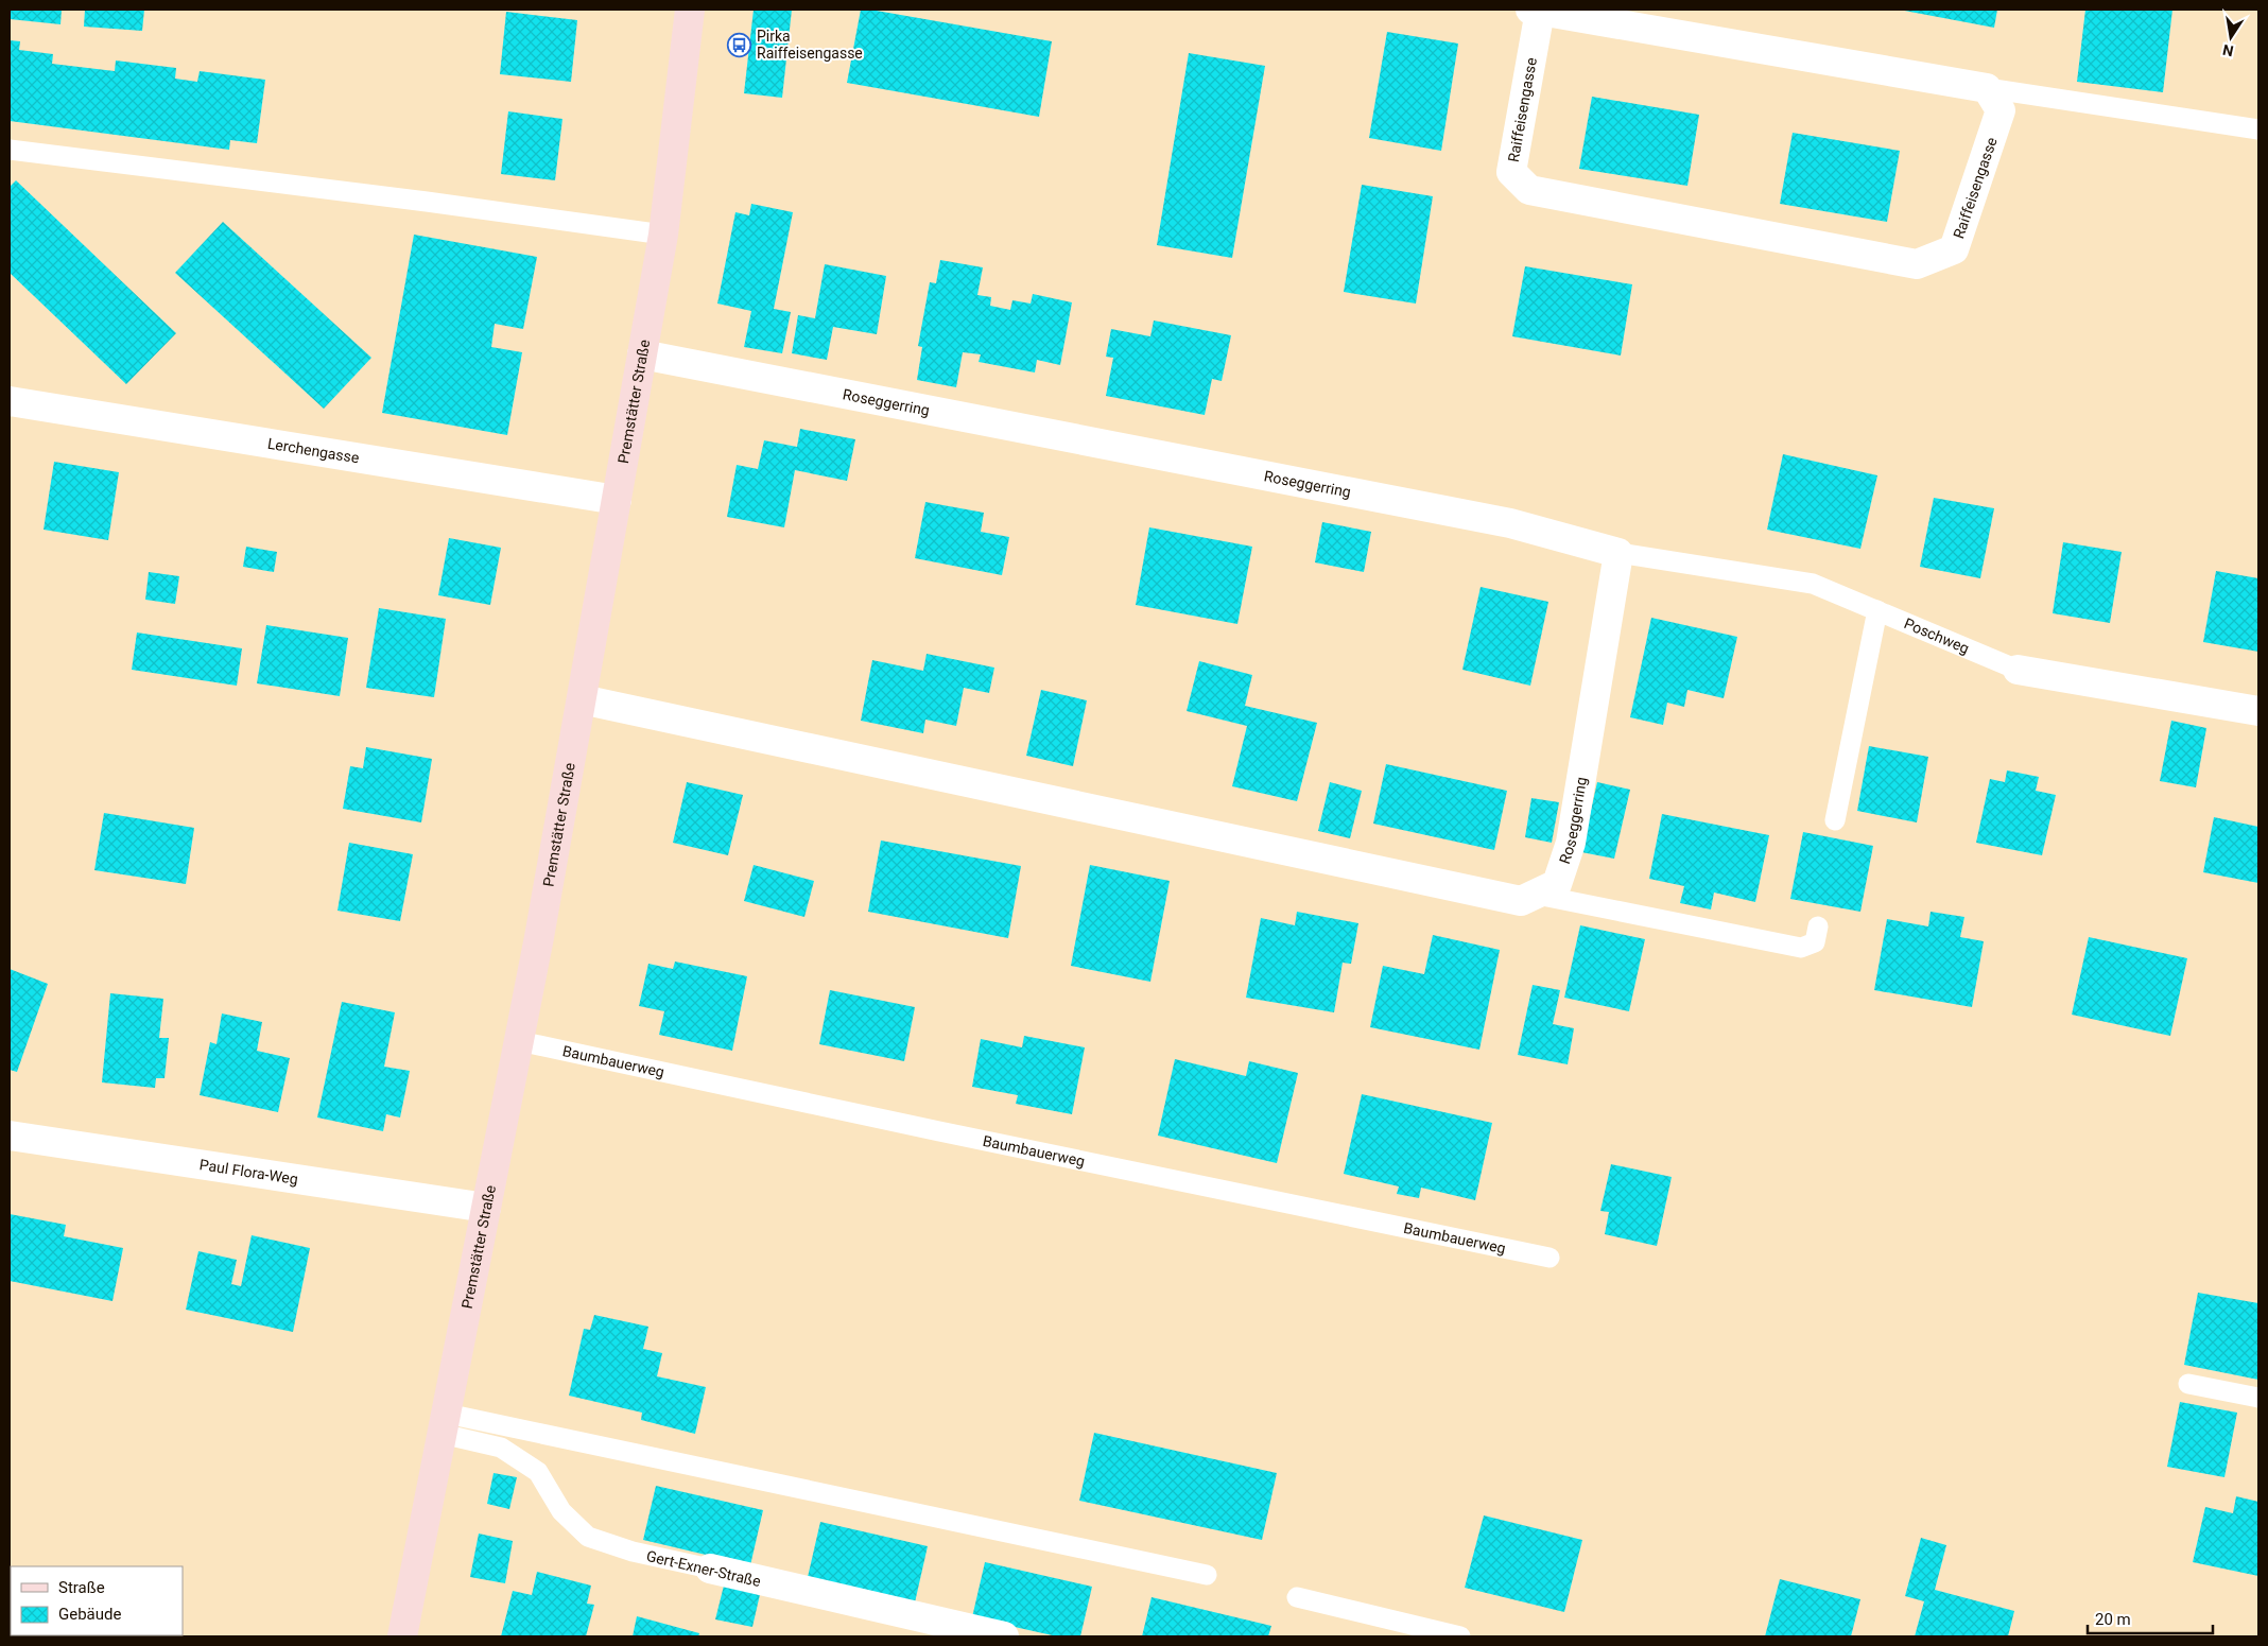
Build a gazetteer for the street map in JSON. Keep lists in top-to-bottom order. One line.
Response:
{"streets":{"main road":["Premstätter Straße"],"street":["Raiffeisengasse","Roseggerring","Lerchengasse","Poschweg","Paul Flora-Weg","Gert-Exner-Straße"],"lane":["Baumbauerweg"]},"crossings":[["Premstätter Straße","Roseggerring"],["Premstätter Straße","Lerchengasse"],["Premstätter Straße","Baumbauerweg"],["Premstätter Straße","Paul Flora-Weg"],["Premstätter Straße","Gert-Exner-Straße"],["Roseggerring","Poschweg"]],"places":{"bus stop":["Pirka Raiffeisengasse"]},"legend":["Straße","Gebäude"],"scale_bar":"20 m","north":"bottom"}
